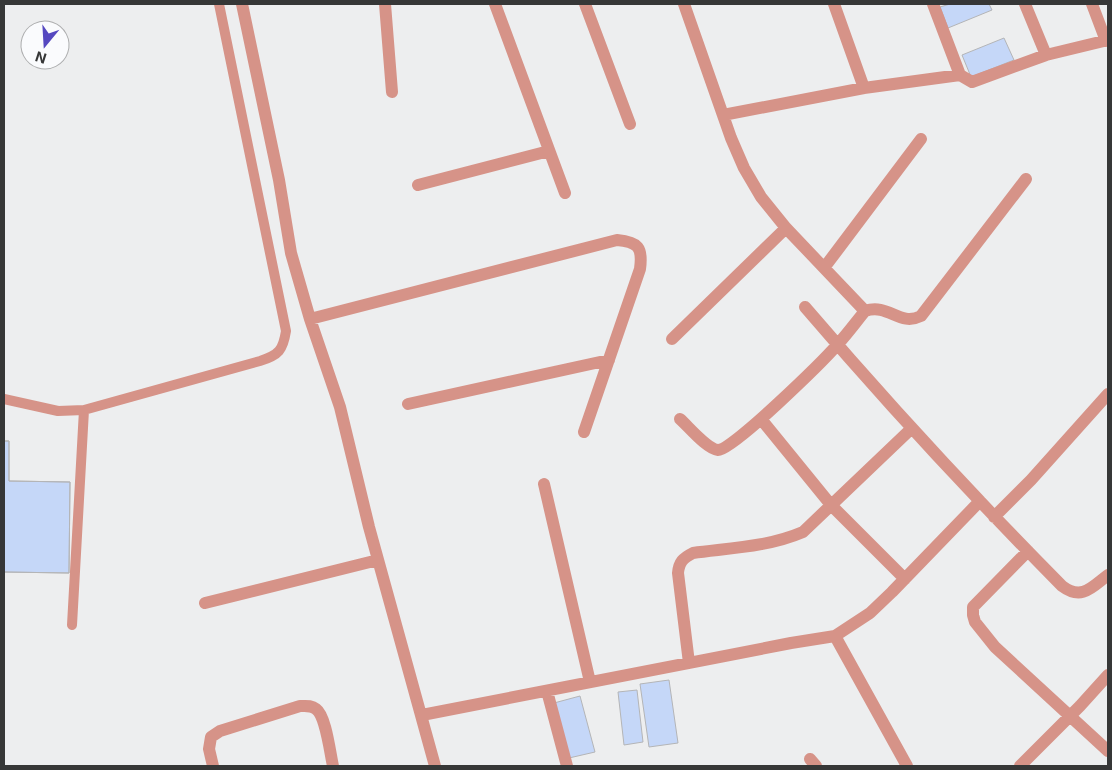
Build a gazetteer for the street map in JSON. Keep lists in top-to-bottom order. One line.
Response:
{"north":"bottom"}
